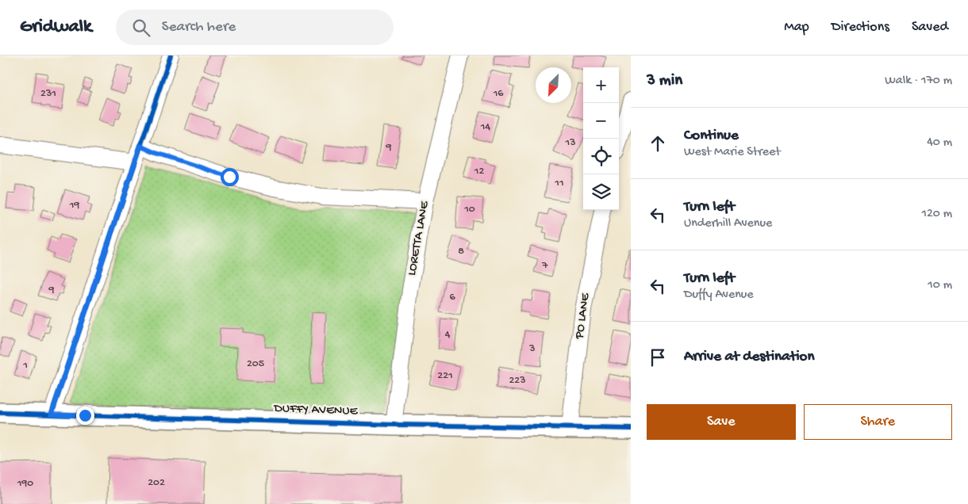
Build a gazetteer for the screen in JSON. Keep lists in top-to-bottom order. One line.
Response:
{"streets":{"street":["LORETTA LANE","PO LANE","DUFFY AVENUE"]},"crossings":[["LORETTA LANE","DUFFY AVENUE"],["PO LANE","DUFFY AVENUE"]],"house_numbers":["231","16","14","13","9","12","11","19","10","8","7","9","6","4","3","205","1","221","223","202","190"],"north":"bottom left","page":{"header":"Gridwalk","search":"Search here","nav":["Map","Directions","Saved"],"heading":["3 min","Walk · 170 m"],"map_buttons":["+","−"],"list":[["Continue","West Marie Street","40 m"],["Turn left","Underhill Avenue","120 m"],["Turn left","Duffy Avenue","10 m"],"Arrive at destination"],"buttons":["Save","Share"]}}
